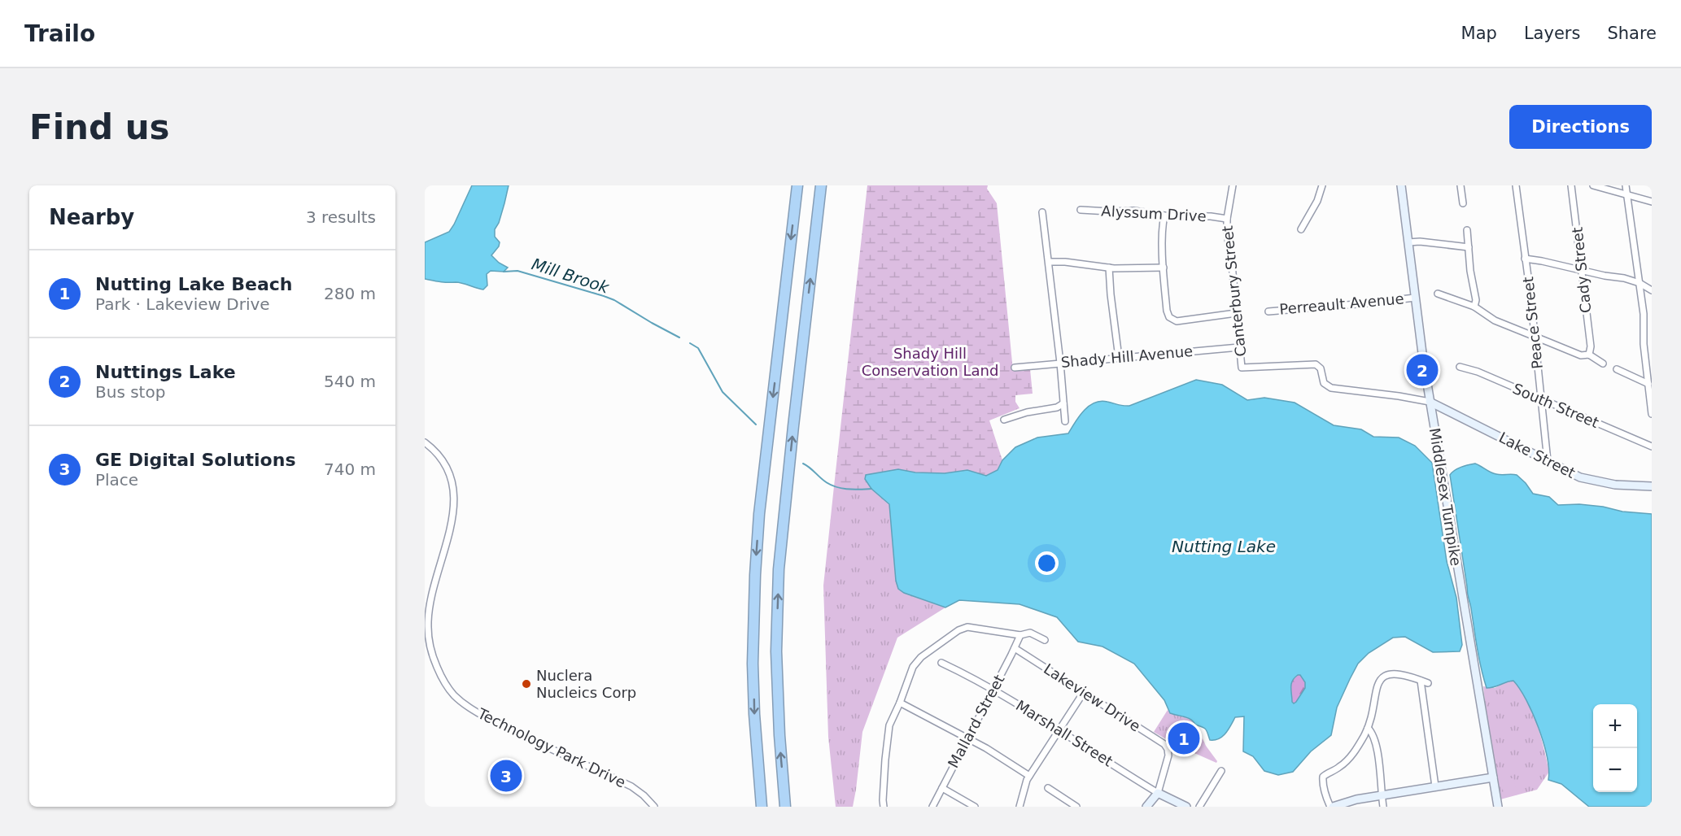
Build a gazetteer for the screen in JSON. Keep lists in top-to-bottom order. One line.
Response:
{"streets":{"main road":["Lake Street","Middlesex Turnpike","Marshall Street"],"street":["Alyssum Drive","Cady Street","Canterbury Street","Perreault Avenue","Peace Street","Shady Hill Avenue","South Street","Lakeview Drive","Mallard Street","Technology Park Drive"]},"crossings":[["Alyssum Drive","Canterbury Street"],["Canterbury Street","Shady Hill Avenue"],["Canterbury Street","Lake Street"],["Canterbury Street","Middlesex Turnpike"],["Perreault Avenue","Middlesex Turnpike"],["Peace Street","South Street"],["Peace Street","Lake Street"],["Lake Street","Middlesex Turnpike"],["Lakeview Drive","Mallard Street"],["Lakeview Drive","Marshall Street"],["Mallard Street","Marshall Street"]],"water":["Mill Brook","Nutting Lake"],"parks":["Shady Hill Conservation Land"],"places":["Nuclera Nucleics Corp"],"page":{"header":"Trailo","nav":["Map","Layers","Share"],"buttons":"Directions","title":"Find us","heading":["Nearby","3 results"],"list":[{"mark":"1","name":"Nutting Lake Beach","note":"Park · Lakeview Drive","value":"280 m"},{"mark":"2","name":"Nuttings Lake","note":"Bus stop","value":"540 m"},{"mark":"3","name":"GE Digital Solutions","note":"Place","value":"740 m"}],"pins":["2","1","3"],"map_buttons":["+","−"]}}
